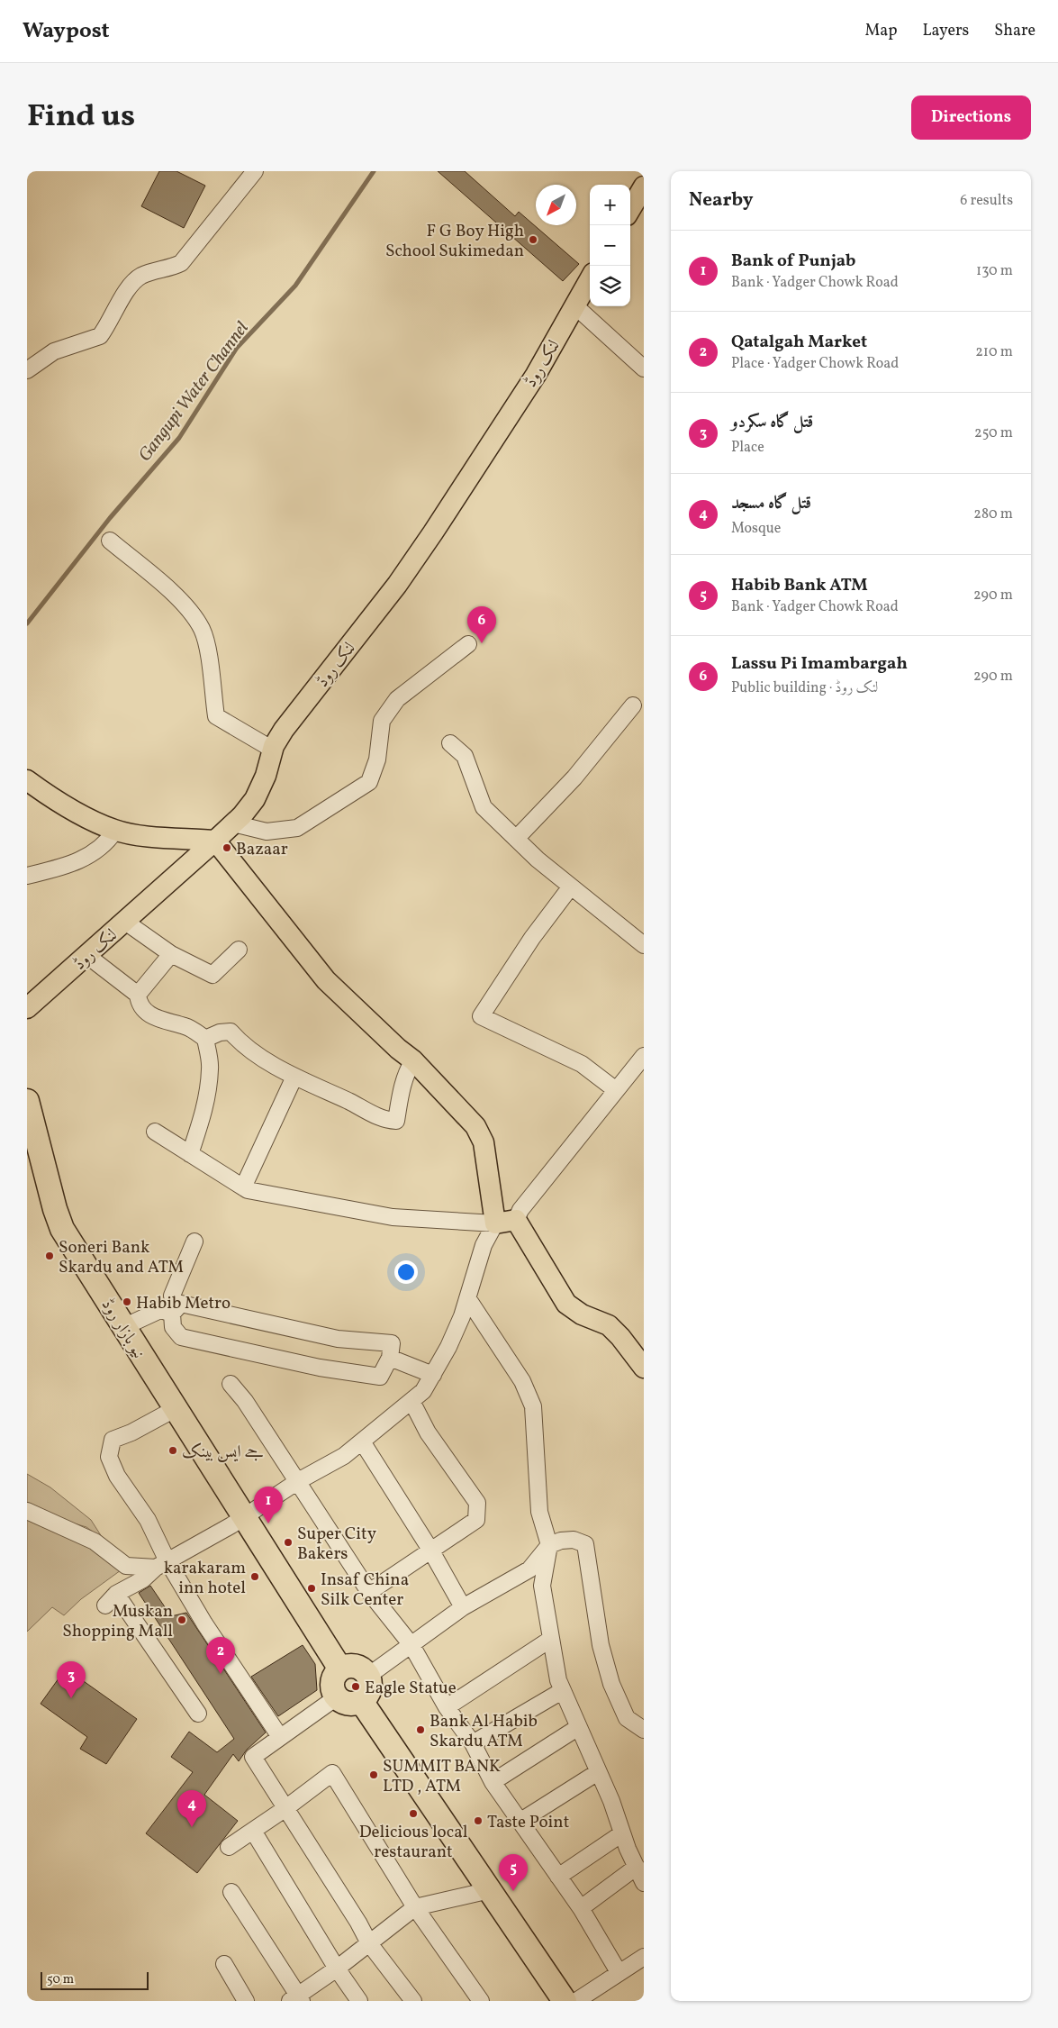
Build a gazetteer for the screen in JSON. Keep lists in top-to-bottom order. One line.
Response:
{"streets":{"highway":["نیو بازار روڈ"],"main road":["لنک روڈ"]},"water":["Gangupi Water Channel"],"places":["F G Boy High School Sukimedan","Bazaar","Soneri Bank Skardu and ATM","Habib Metro","جے ایس بینک","Super City Bakers","karakaram inn hotel","Insaf China Silk Center","Muskan Shopping Mall","Eagle Statue","Bank Al Habib Skardu ATM","SUMMIT BANK LTD , ATM","Delicious local restaurant","Taste Point"],"scale_bar":"50 m","north":"bottom left","page":{"header":"Waypost","nav":["Map","Layers","Share"],"title":"Find us","buttons":"Directions","heading":["Nearby","6 results"],"map_buttons":["+","−"],"list":[{"mark":"1","name":"Bank of Punjab","note":"Bank · Yadger Chowk Road","value":"130 m"},{"mark":"2","name":"Qatalgah Market","note":"Place · Yadger Chowk Road","value":"210 m"},{"mark":"3","name":"قتل گاہ سکردو","note":"Place","value":"250 m"},{"mark":"4","name":"قتل گاہ مسجد","note":"Mosque","value":"280 m"},{"mark":"5","name":"Habib Bank ATM","note":"Bank · Yadger Chowk Road","value":"290 m"},{"mark":"6","name":"Lassu Pi Imambargah","note":"Public building · لنک روڈ","value":"290 m"}],"pins":["6","1","2","3","4","5"],"scale":"50 m"}}
